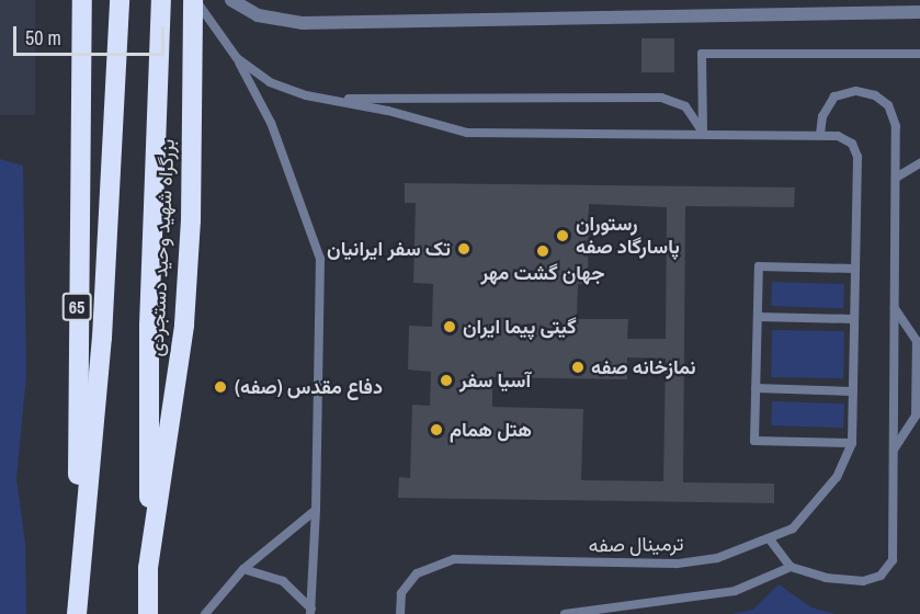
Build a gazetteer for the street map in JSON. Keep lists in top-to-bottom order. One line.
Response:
{"streets":{"highway":["بزرگراه شهید وحید دستجردی","65"],"lane":["ترمینال صفه"]},"places":["رستوران پاسارگاد صفه","تک سفر ایرانیان","جهان گشت مهر","گیتی پیما ایران","نمازخانه صفه","آسیا سفر","دفاع مقدس (صفه)","هتل همام"],"scale_bar":"50 m"}
